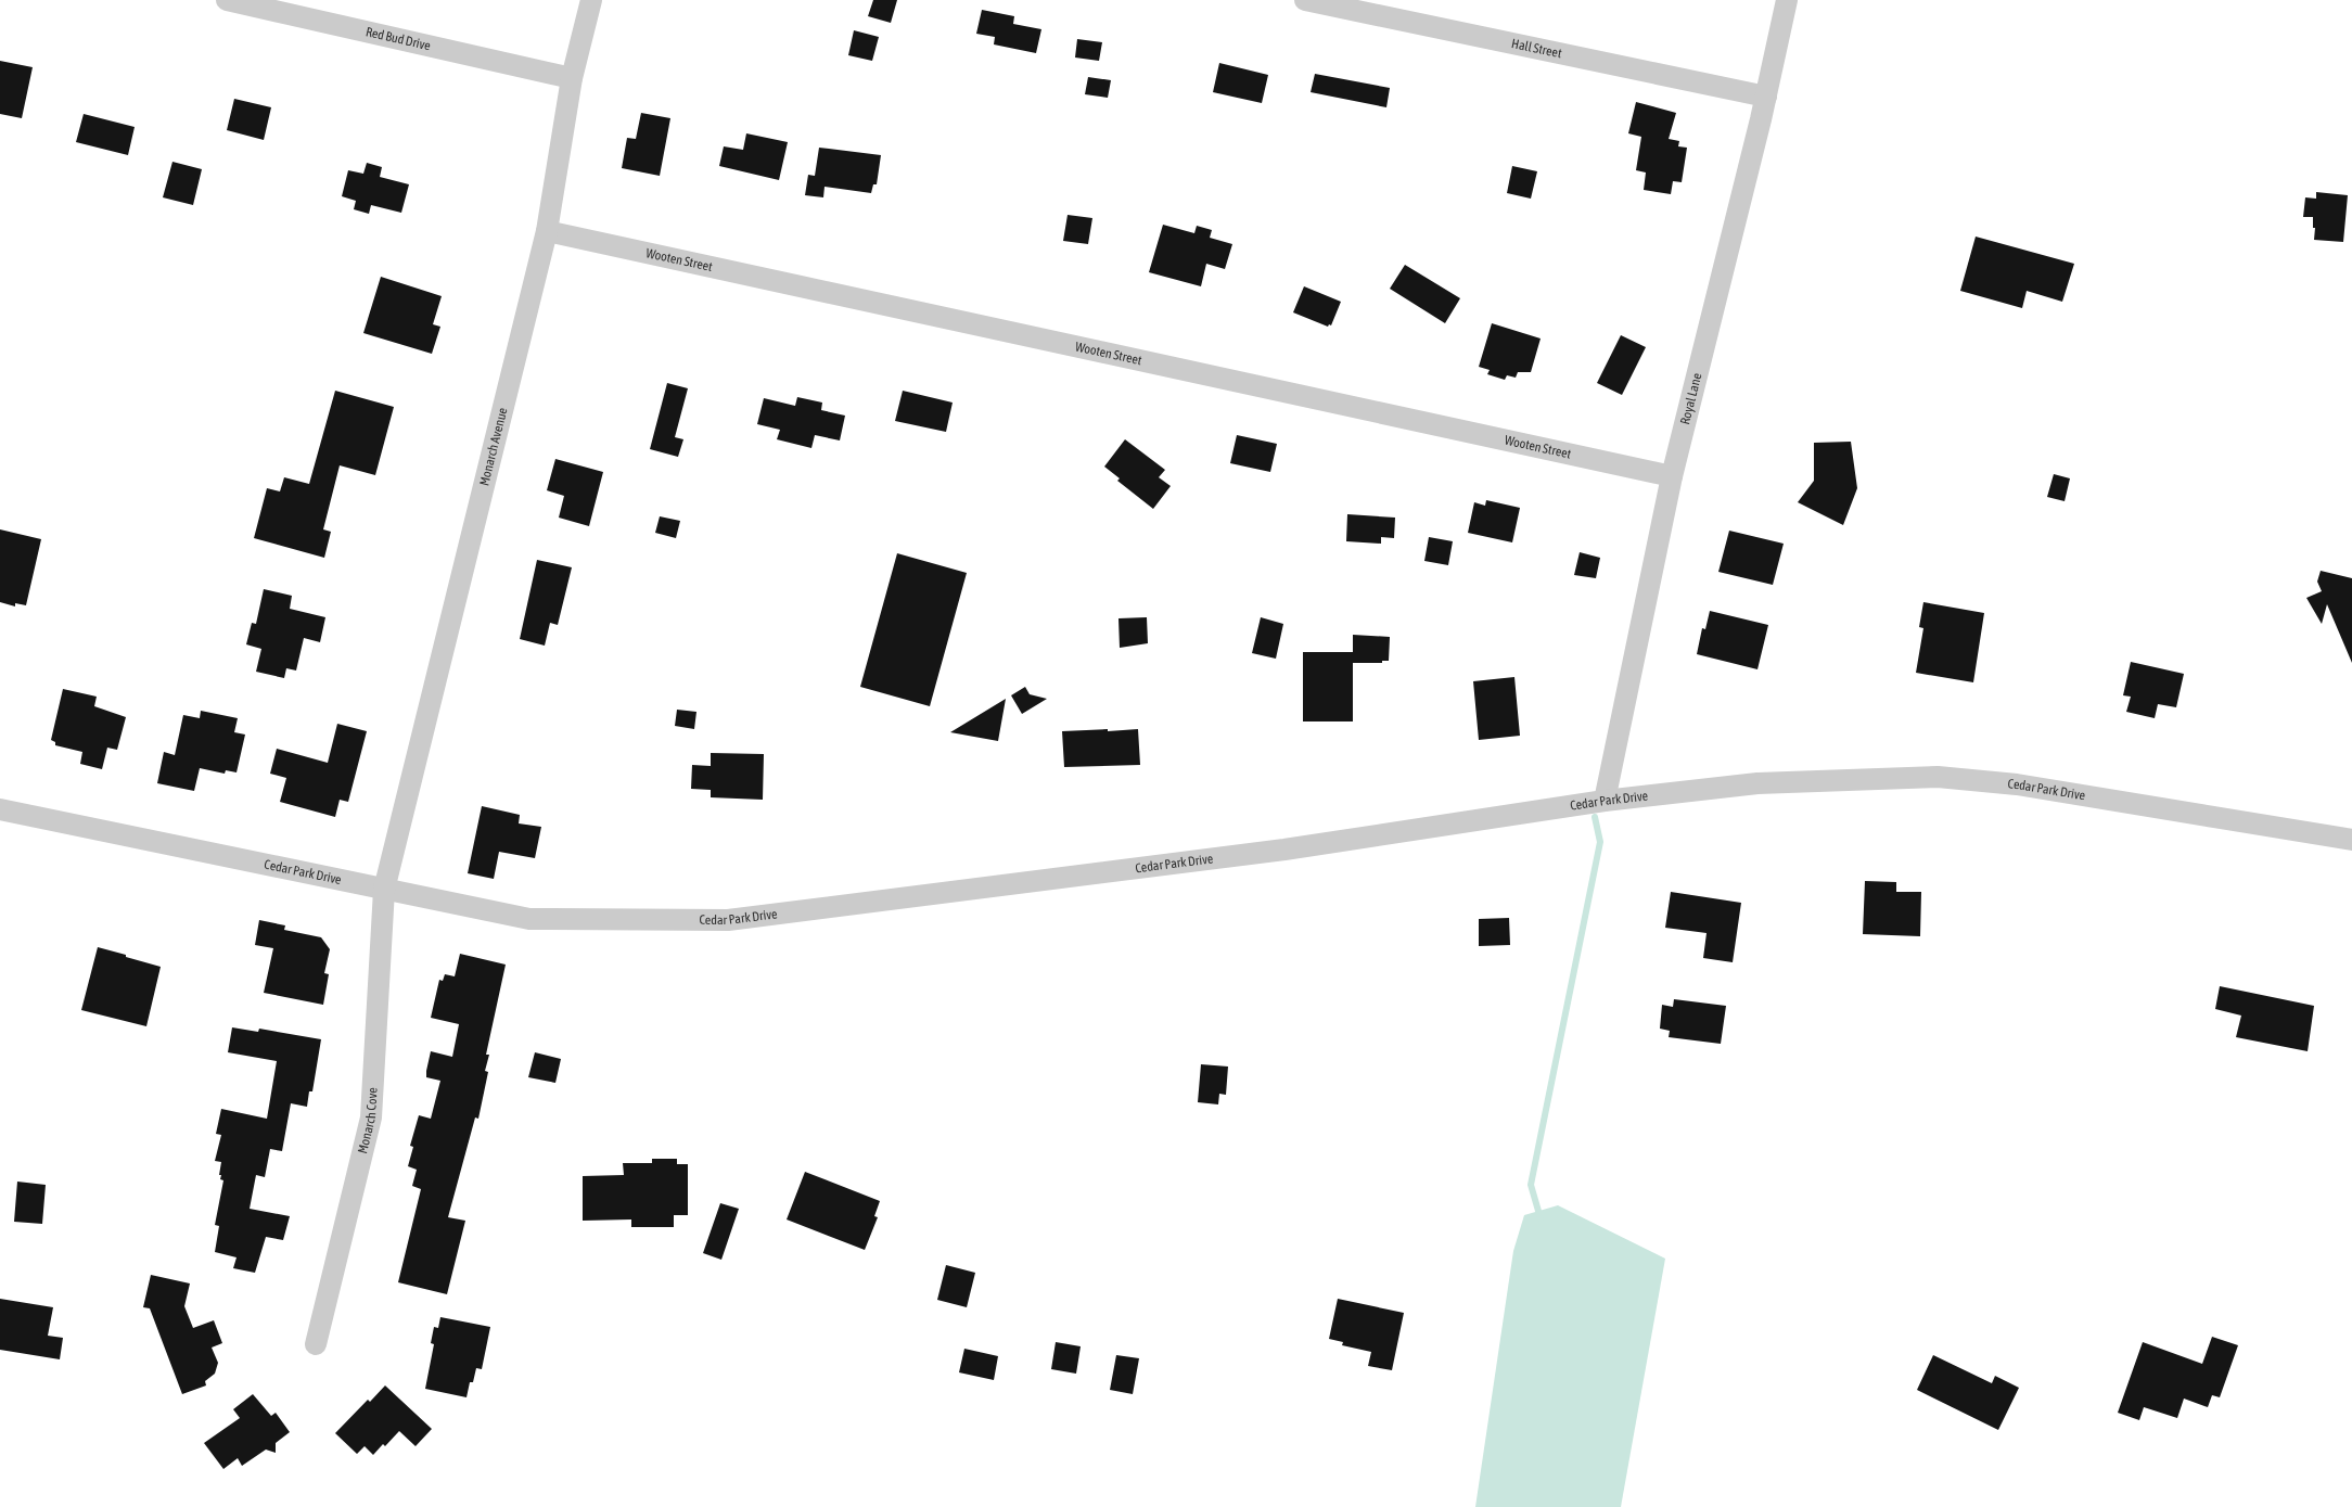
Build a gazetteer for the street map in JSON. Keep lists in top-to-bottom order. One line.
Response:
{"streets":{"street":["Red Bud Drive","Hall Street","Wooten Street","Royal Lane","Monarch Avenue","Cedar Park Drive","Monarch Cove"]},"crossings":[["Red Bud Drive","Monarch Avenue"],["Hall Street","Royal Lane"],["Wooten Street","Royal Lane"],["Wooten Street","Monarch Avenue"],["Royal Lane","Cedar Park Drive"],["Monarch Avenue","Cedar Park Drive"],["Monarch Avenue","Monarch Cove"],["Cedar Park Drive","Monarch Cove"]]}
